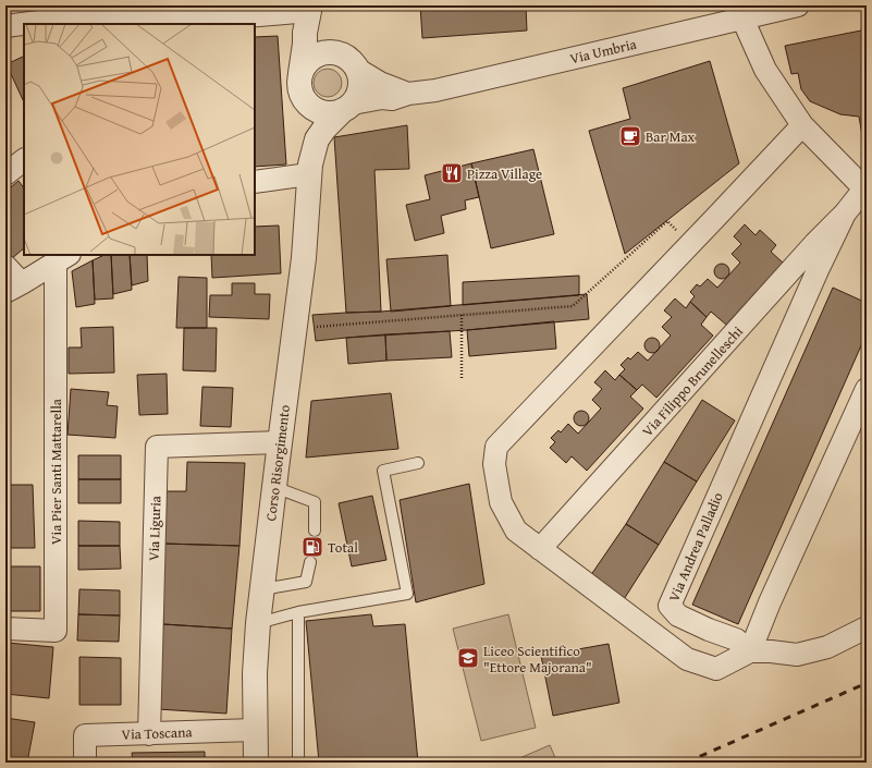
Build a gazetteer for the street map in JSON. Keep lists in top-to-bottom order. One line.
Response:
{"streets":{"street":["Via Umbria","Via Filippo Brunelleschi","Corso Risorgimento","Via Pier Santi Mattarella","Via Liguria","Via Andrea Palladio","Via Toscana"]},"crossings":[["Via Umbria","Corso Risorgimento"],["Via Filippo Brunelleschi","Via Andrea Palladio"],["Corso Risorgimento","Via Liguria"],["Corso Risorgimento","Via Toscana"],["Via Liguria","Via Toscana"]],"places":{"cafe":["Bar Max"],"restaurant":["Pizza Village"],"fuel station":["Total"],"school or university":["Liceo Scientifico \"Ettore Majorana\""]}}
